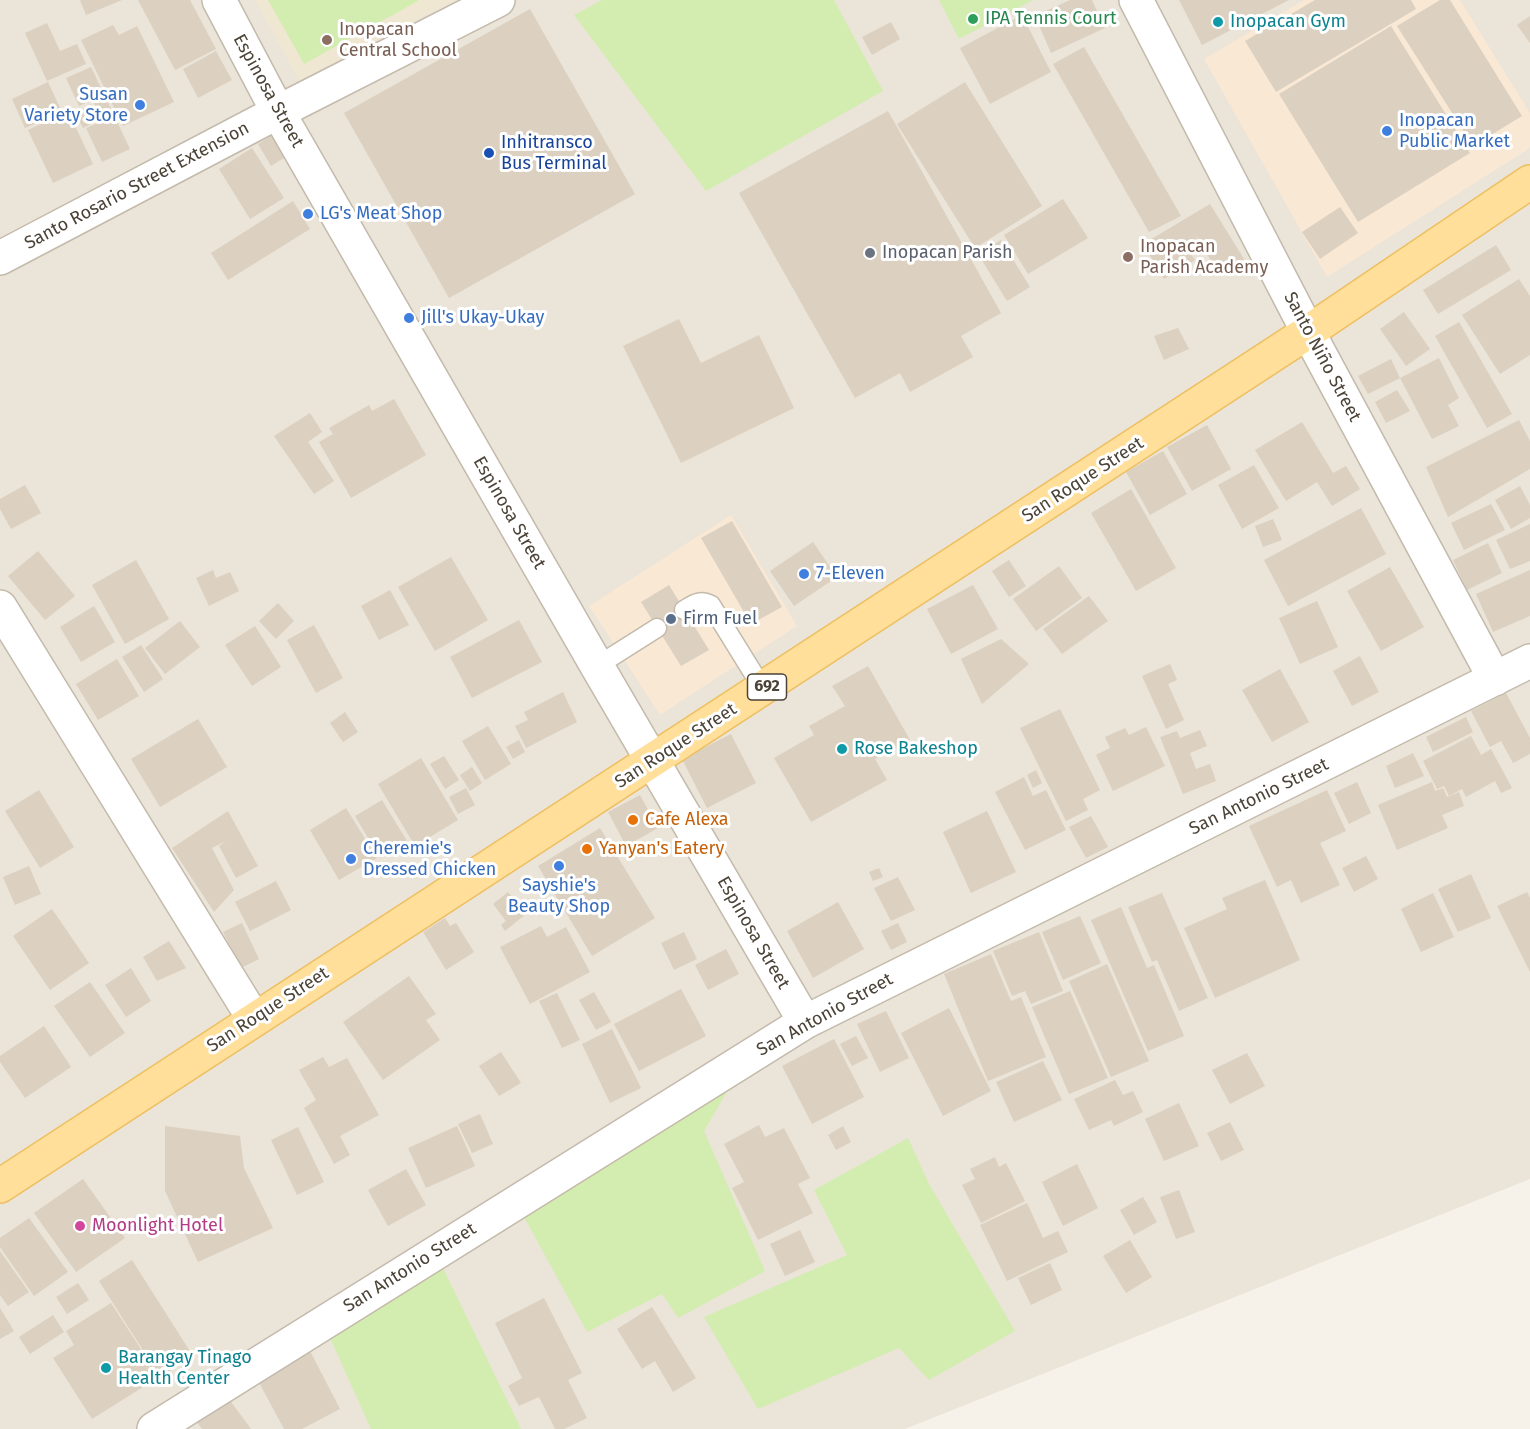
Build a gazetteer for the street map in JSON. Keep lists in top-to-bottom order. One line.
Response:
{"streets":{"main road":["San Roque Street","692"],"street":["Espinosa Street","Santo Rosario Street Extension","Santo Niño Street","San Antonio Street"]},"crossings":[["Espinosa Street","Santo Rosario Street Extension"],["Espinosa Street","San Roque Street"],["Espinosa Street","San Antonio Street"],["Santo Niño Street","San Roque Street"],["Santo Niño Street","San Antonio Street"]],"places":["IPA Tennis Court","Inopacan Gym","Inopacan Central School","Susan Variety Store","Inopacan Public Market","Inhitransco Bus Terminal","LG's Meat Shop","Inopacan Parish","Inopacan Parish Academy","Jill's Ukay-Ukay","7-Eleven","Firm Fuel","Rose Bakeshop","Cafe Alexa","Yanyan's Eatery","Cheremie's Dressed Chicken","Sayshie's Beauty Shop","Moonlight Hotel","Barangay Tinago Health Center"]}
